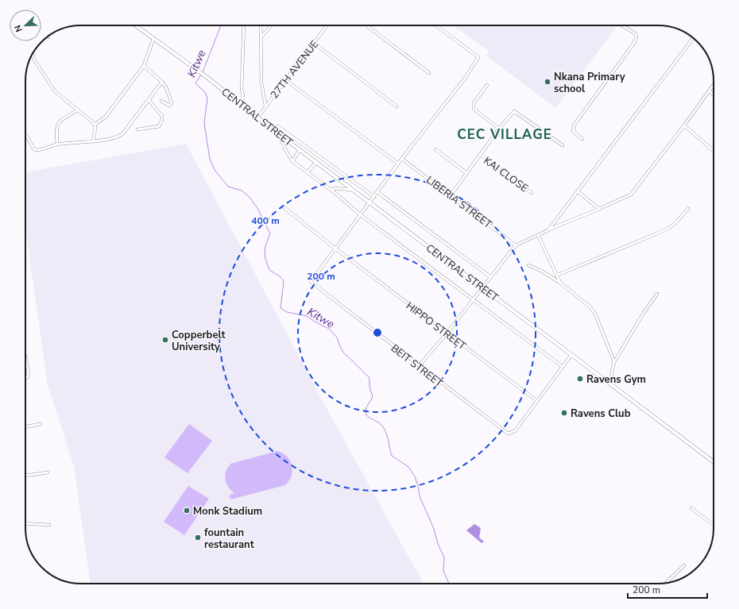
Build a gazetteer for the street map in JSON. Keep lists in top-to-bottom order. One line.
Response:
{"streets":{"street":["27TH AVENUE","CENTRAL STREET","KAI CLOSE","LIBERIA STREET","HIPPO STREET","BEIT STREET"]},"crossings":[["27TH AVENUE","CENTRAL STREET"],["HIPPO STREET","BEIT STREET"]],"districts":["CEC VILLAGE"],"water":["Kitwe"],"places":["Nkana Primary school","Copperbelt University","Ravens Gym","Ravens Club","Monk Stadium","fountain restaurant"],"scale_bar":"200 m","north":"bottom left","rings":["400 m","200 m"]}
